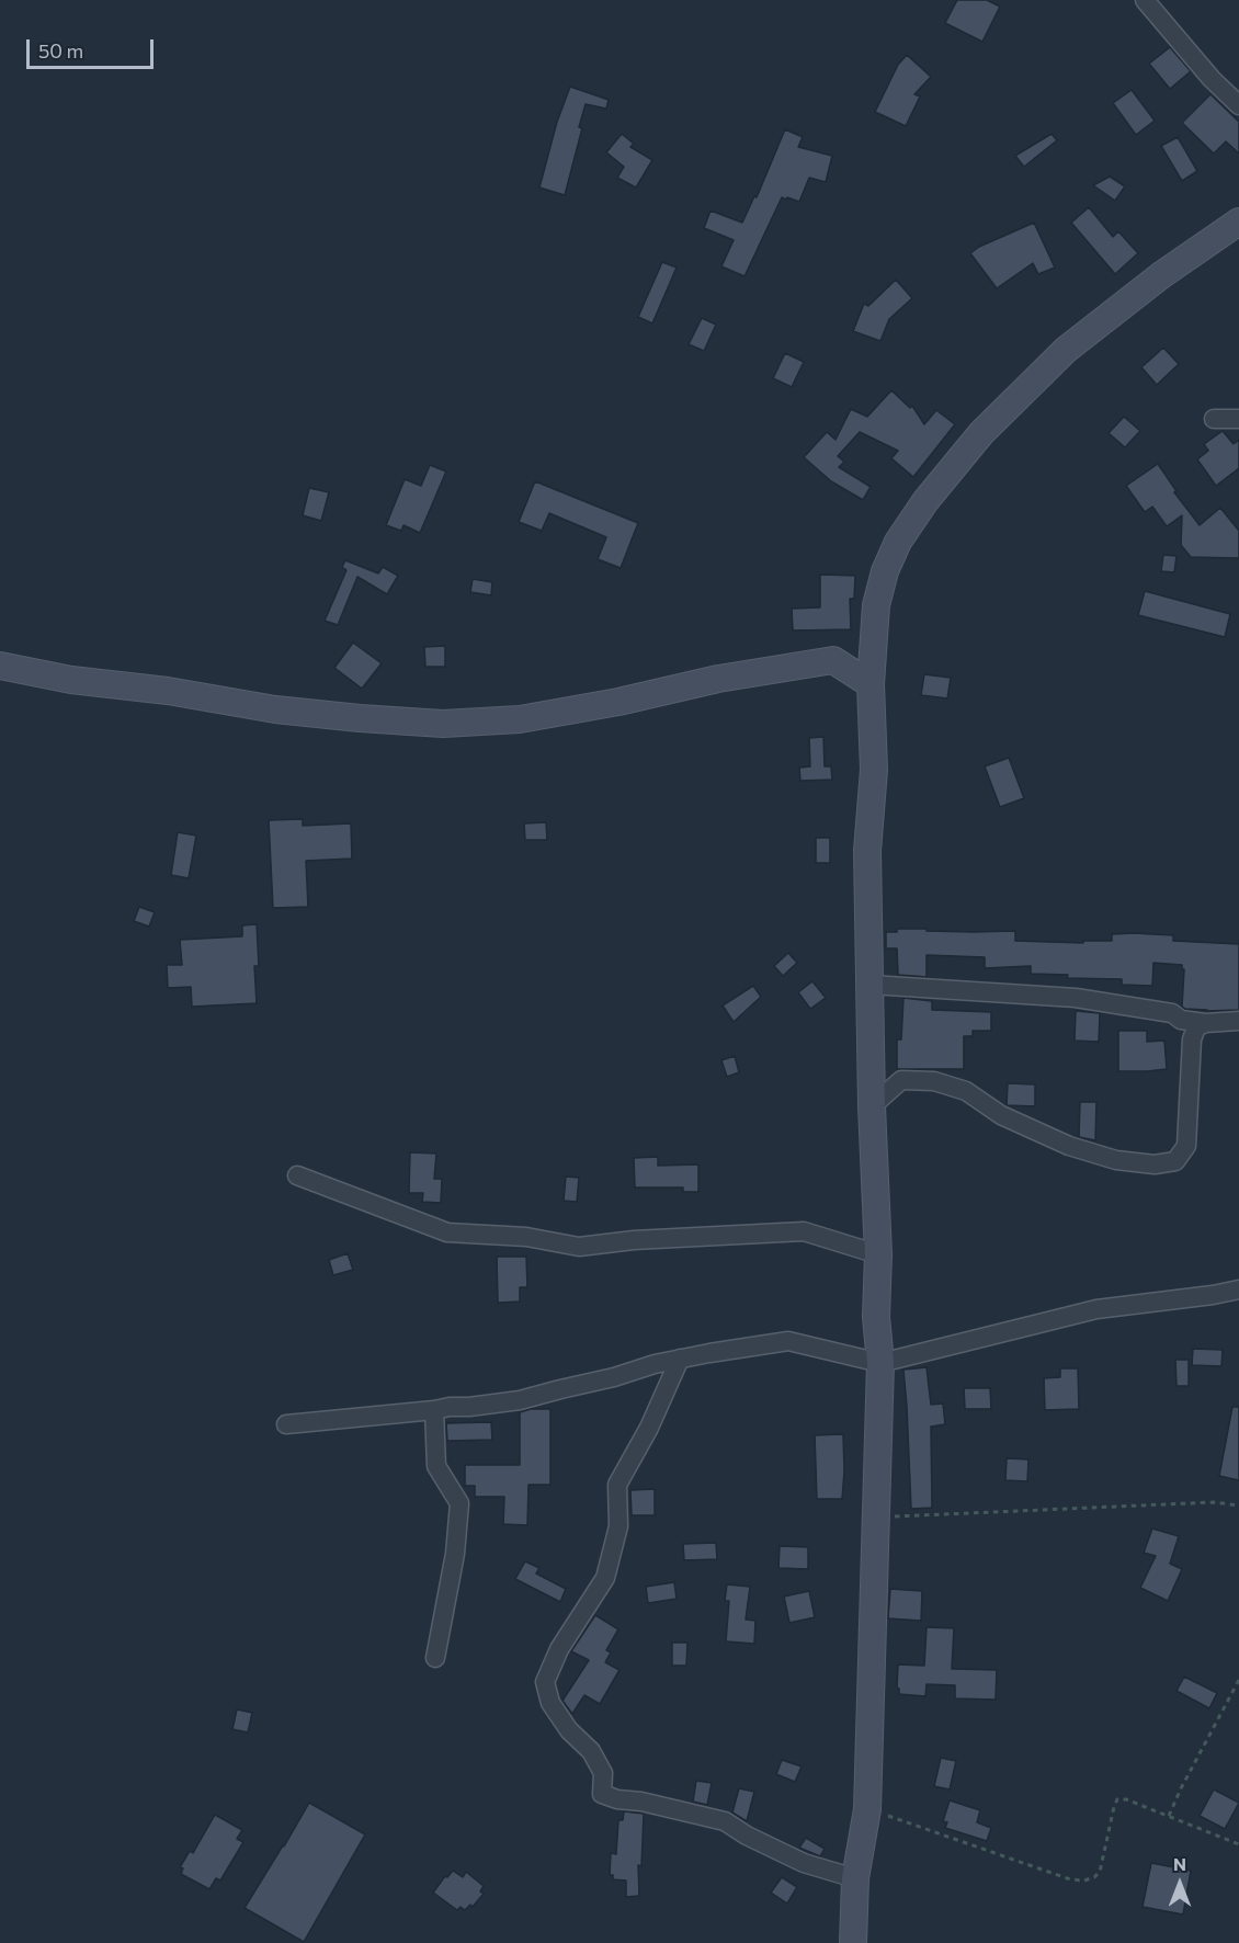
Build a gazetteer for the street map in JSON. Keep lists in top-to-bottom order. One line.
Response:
{"scale_bar":"50 m","north":"top"}
